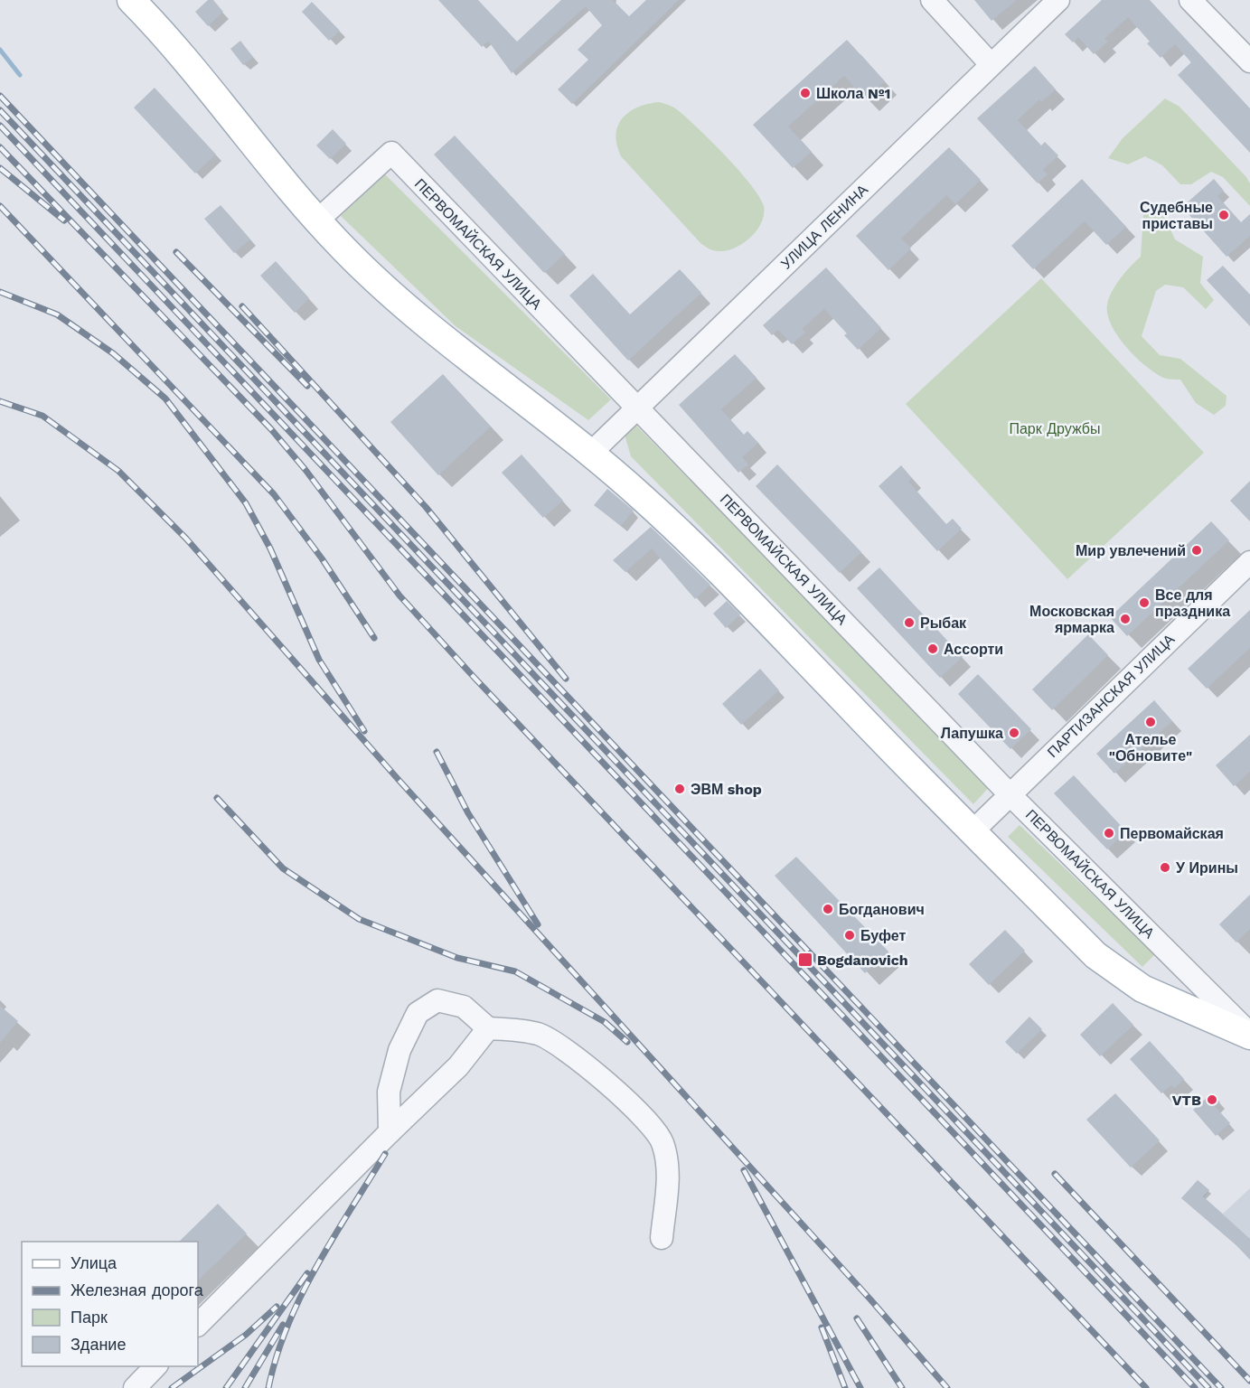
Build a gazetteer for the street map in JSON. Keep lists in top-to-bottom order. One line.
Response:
{"streets":{"main road":["ПЕРВОМАЙСКАЯ УЛИЦА"],"street":["УЛИЦА ЛЕНИНА","ПАРТИЗАНСКАЯ УЛИЦА"]},"crossings":[["УЛИЦА ЛЕНИНА","ПЕРВОМАЙСКАЯ УЛИЦА"],["ПЕРВОМАЙСКАЯ УЛИЦА","ПАРТИЗАНСКАЯ УЛИЦА"]],"parks":["Парк Дружбы"],"places":{"other":["Школа №1","Судебные приставы","Мир увлечений","Все для праздника","Московская ярмарка","Рыбак","Ассорти","Ателье \"Обновите\"","Лапушка","ЭВМ shop","Первомайская","У Ирины","Богданович","Буфет","VTB"],"transit":["Bogdanovich"]},"legend":["Улица","Железная дорога","Парк","Здание"]}
